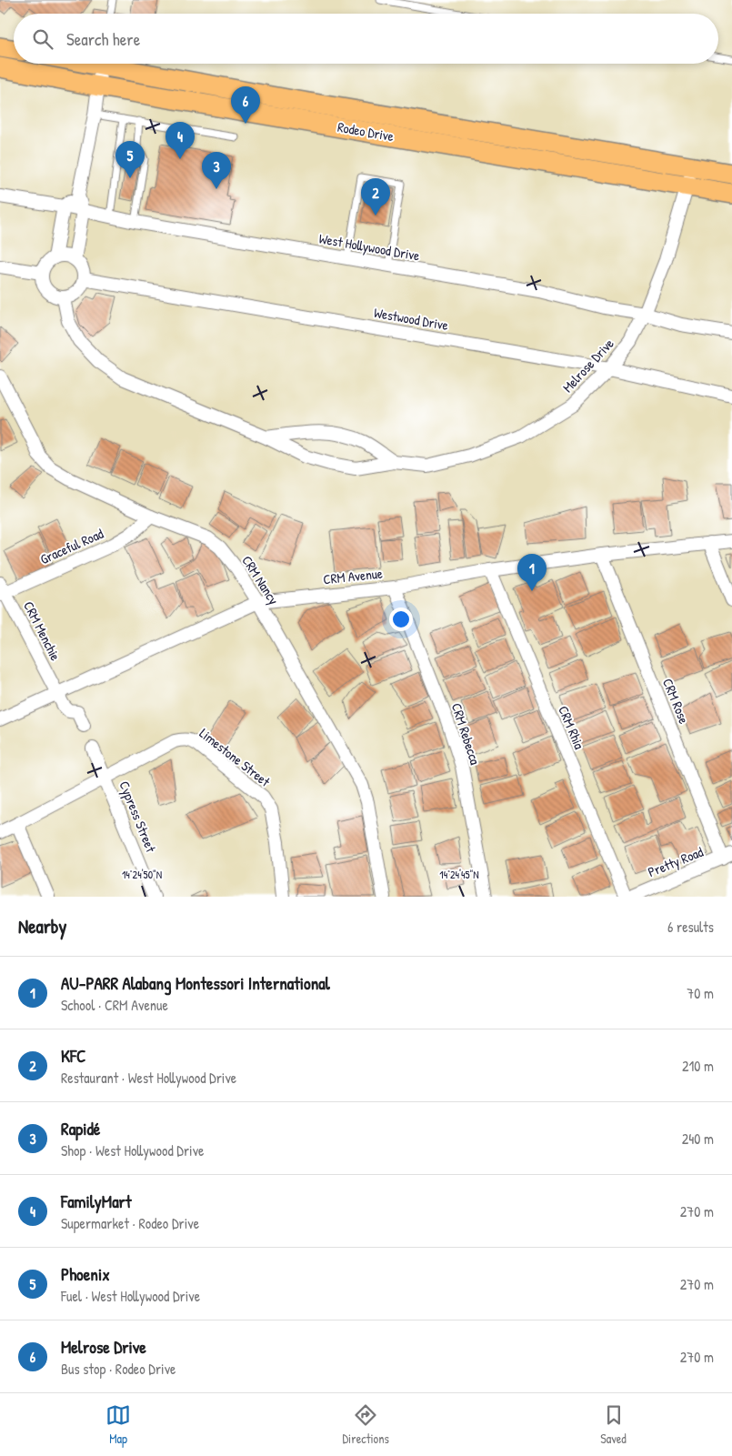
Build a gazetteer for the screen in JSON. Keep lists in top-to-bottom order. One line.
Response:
{"streets":{"main road":["Rodeo Drive"],"street":["West Hollywood Drive","Westwood Drive","Melrose Drive","Graceful Road","CRM Avenue","CRM Nancy","CRM Menchie","CRM Rose","CRM Rhia","CRM Rebecca","Limestone Street","Cypress Street","Pretty Road"]},"crossings":[["Rodeo Drive","Melrose Drive"],["West Hollywood Drive","Melrose Drive"],["Westwood Drive","Melrose Drive"],["Graceful Road","CRM Nancy"],["Graceful Road","CRM Menchie"],["CRM Avenue","CRM Nancy"],["CRM Avenue","CRM Menchie"],["CRM Avenue","CRM Rose"],["CRM Avenue","CRM Rhia"],["CRM Avenue","CRM Rebecca"],["CRM Rose","Pretty Road"],["Limestone Street","Cypress Street"]],"page":{"search":"Search here","pins":["6","4","5","3","2","1"],"heading":["Nearby","6 results"],"list":[{"mark":"1","name":"AU-PARR Alabang Montessori International","note":"School · CRM Avenue","value":"70 m"},{"mark":"2","name":"KFC","note":"Restaurant · West Hollywood Drive","value":"210 m"},{"mark":"3","name":"Rapidé","note":"Shop · West Hollywood Drive","value":"240 m"},{"mark":"4","name":"FamilyMart","note":"Supermarket · Rodeo Drive","value":"270 m"},{"mark":"5","name":"Phoenix","note":"Fuel · West Hollywood Drive","value":"270 m"},{"mark":"6","name":"Melrose Drive","note":"Bus stop · Rodeo Drive","value":"270 m"}],"nav":["Map","Directions","Saved"]},"coordinates":["14°24'50\"N","14°24'45\"N"]}
